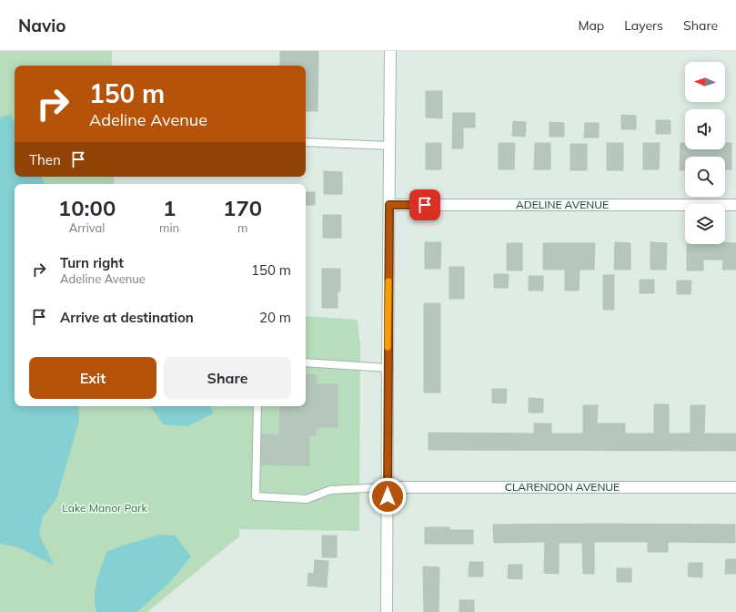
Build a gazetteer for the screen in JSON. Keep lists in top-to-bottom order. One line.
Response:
{"streets":{"street":["ADELINE AVENUE","CLARENDON AVENUE"]},"parks":["Lake Manor Park"],"north":"left","page":{"header":"Navio","nav":["Map","Layers","Share"],"turn":["150 m","Adeline Avenue"],"then":"Then","eta":["10:00","Arrival","1","min","170","m"],"list":[{"name":"Turn right","note":"Adeline Avenue","value":"150 m"},{"name":"Arrive at destination","value":"20 m"}],"buttons":["Exit","Share"]}}
